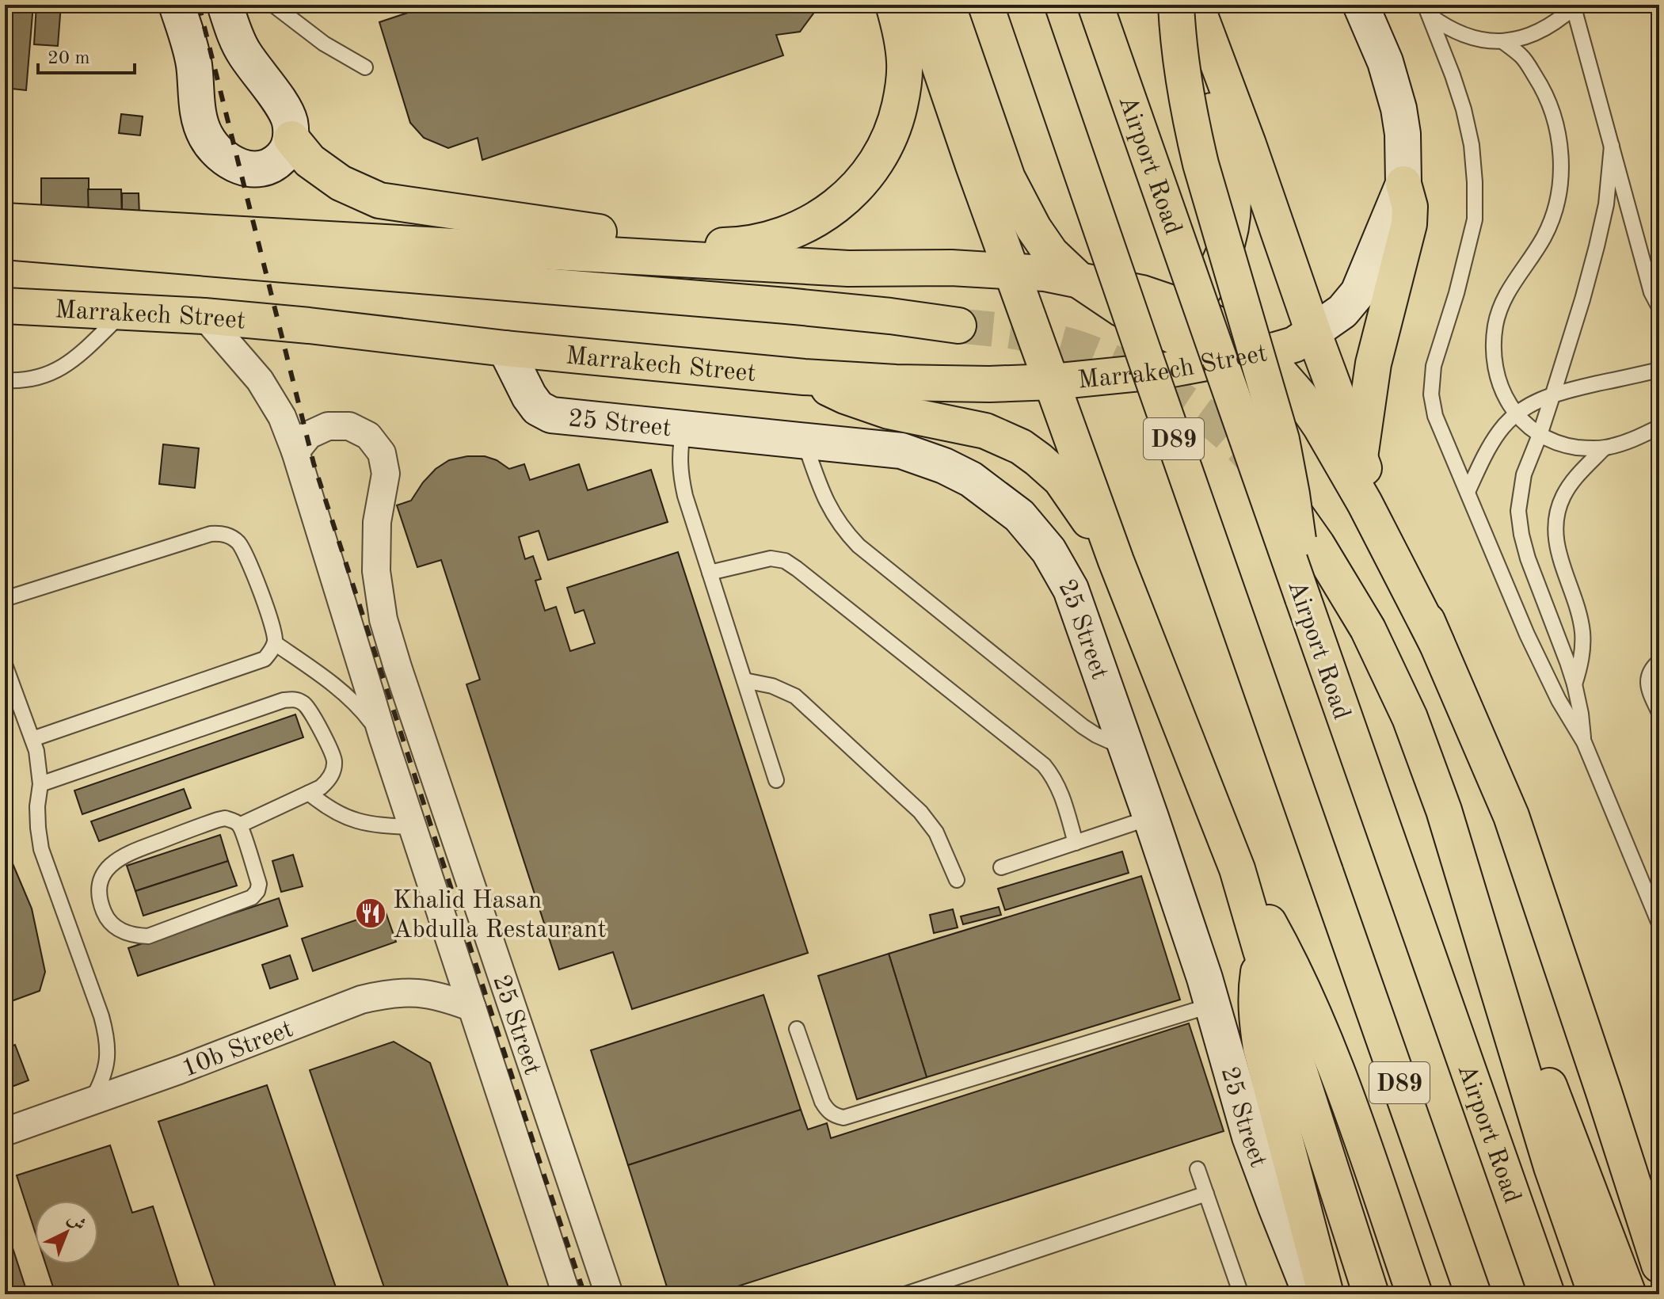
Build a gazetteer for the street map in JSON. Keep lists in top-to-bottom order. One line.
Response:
{"streets":{"main road":["Airport Road","Marrakech Street","D89"],"street":["25 Street","10b Street"]},"crossings":[["Marrakech Street","25 Street"],["25 Street","10b Street"]],"places":{"restaurant":["Khalid Hasan Abdulla Restaurant"]},"scale_bar":"20 m","north":"top right"}
